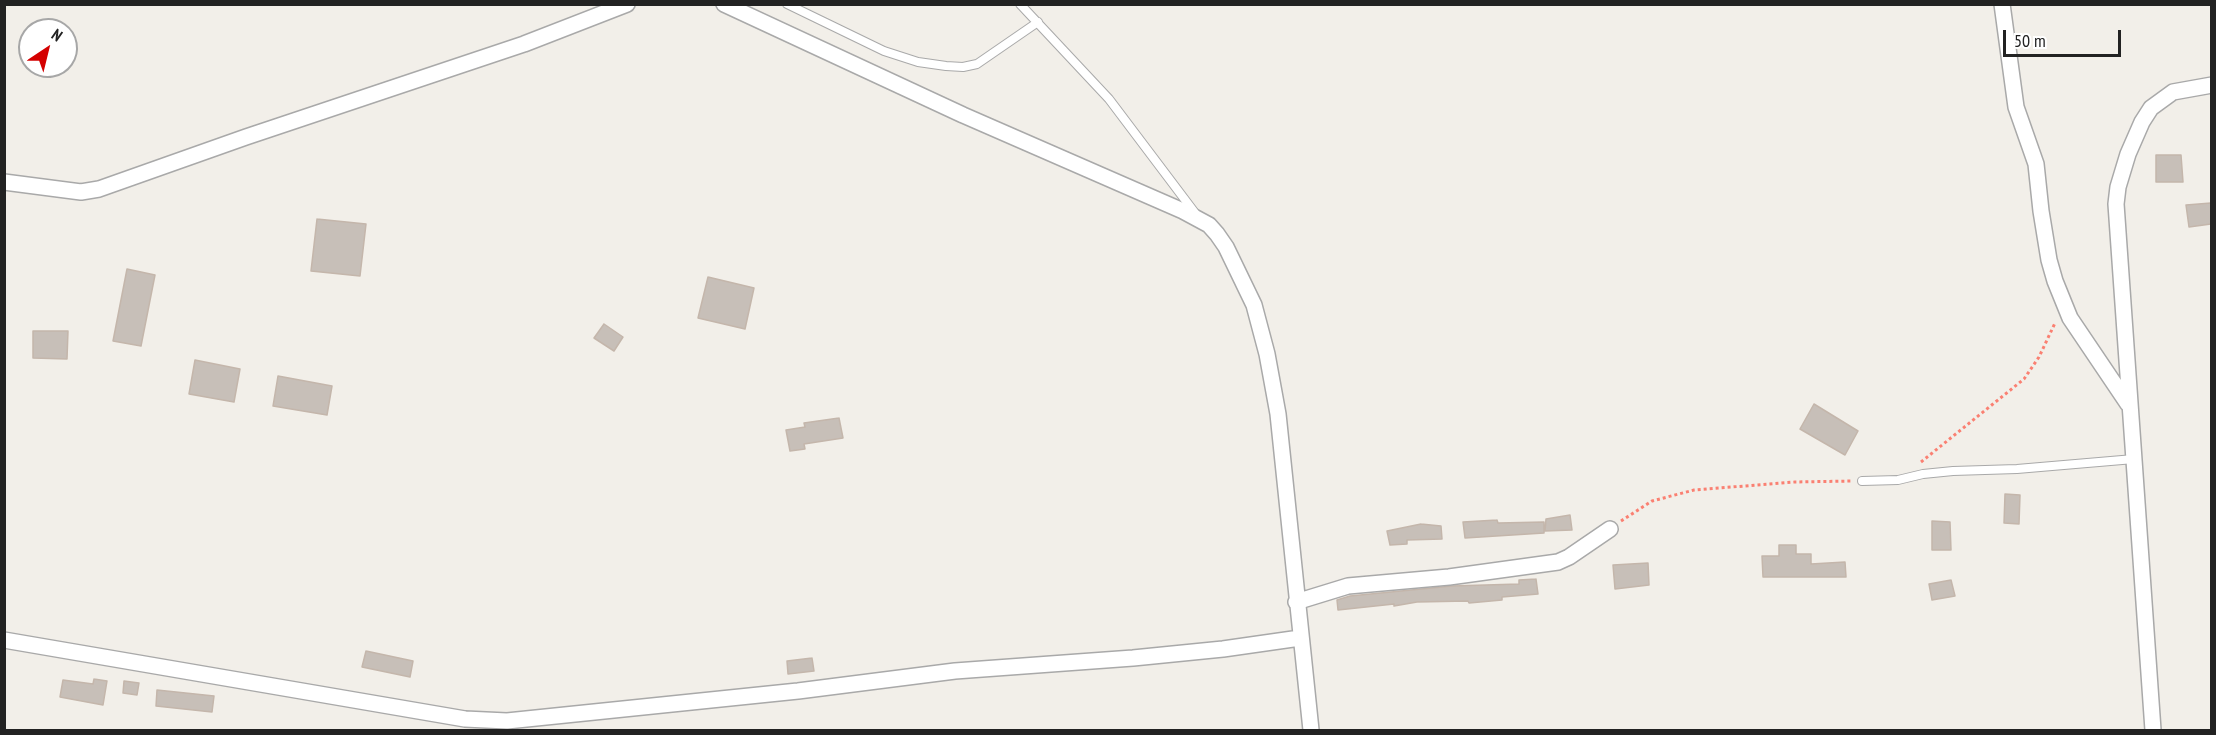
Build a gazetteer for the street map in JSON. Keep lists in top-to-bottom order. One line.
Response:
{"scale_bar":"50 m","north":"top right"}
